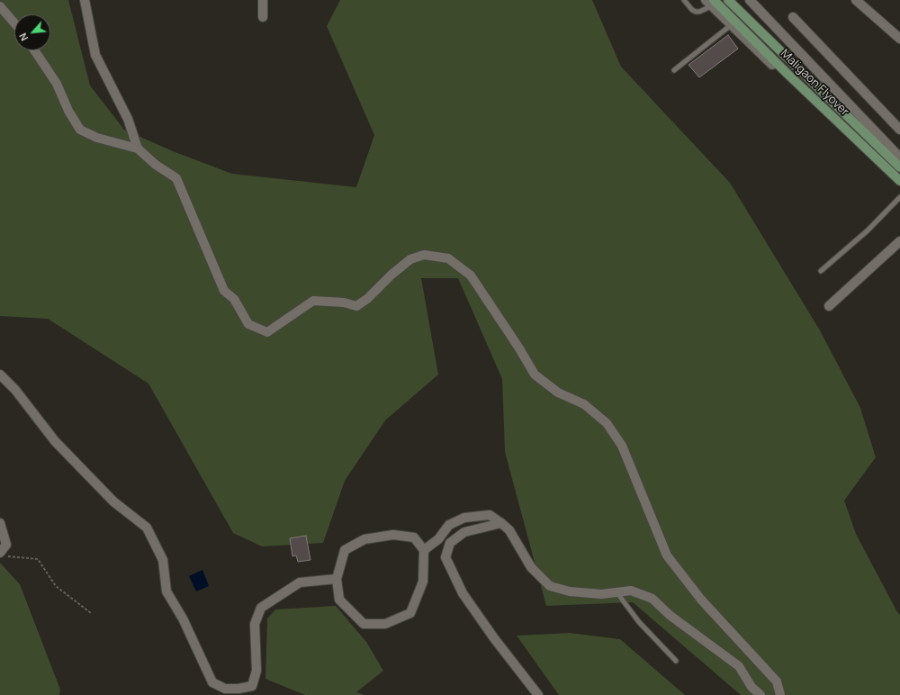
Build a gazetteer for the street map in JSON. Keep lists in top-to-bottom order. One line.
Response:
{"streets":{"main road":["Maligaon Flyover"]},"north":"bottom left"}
